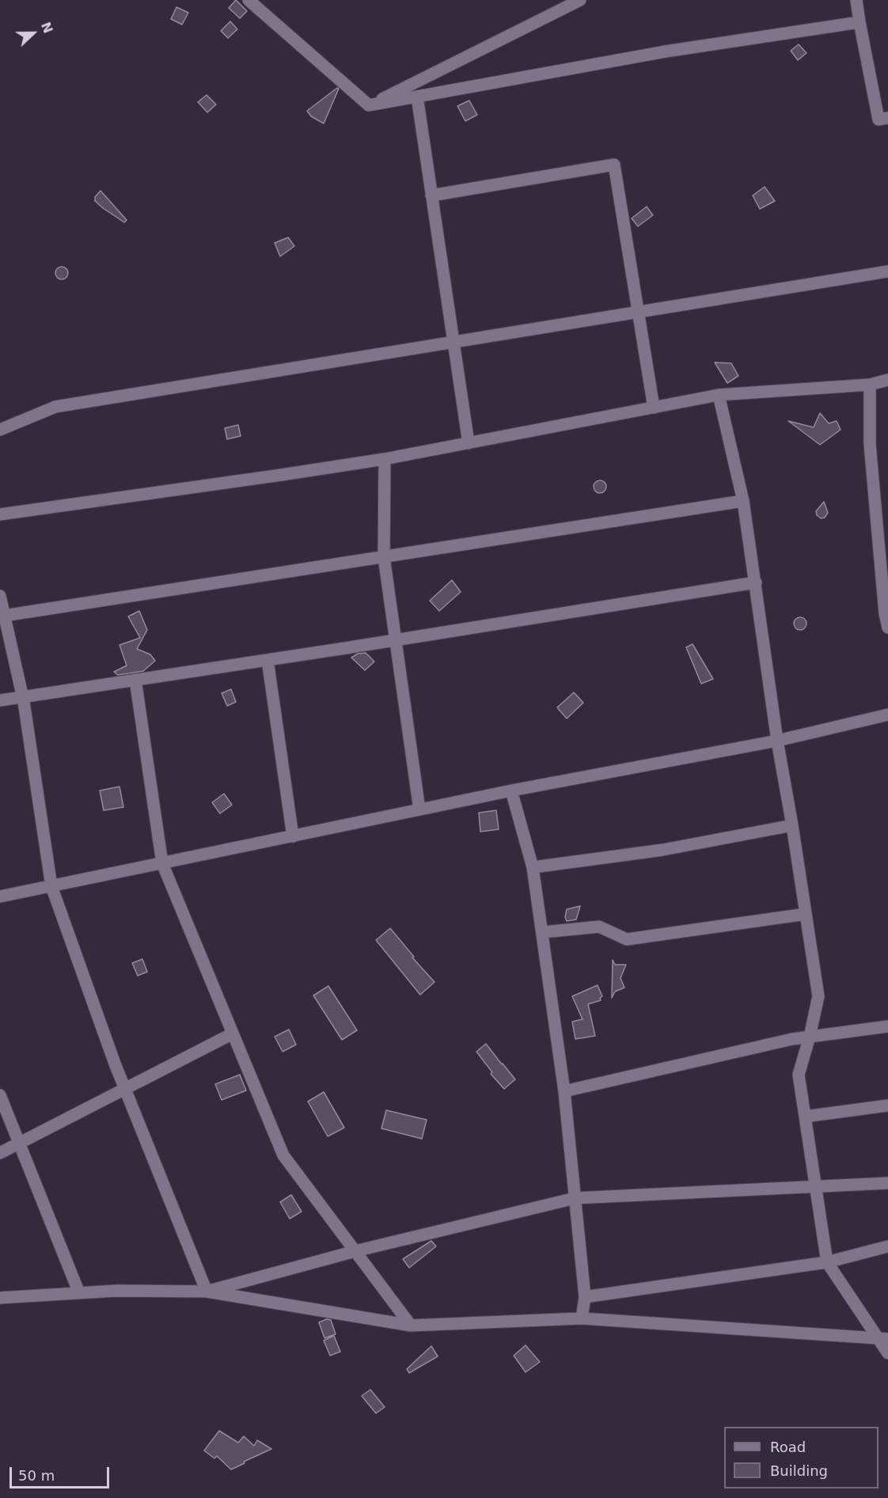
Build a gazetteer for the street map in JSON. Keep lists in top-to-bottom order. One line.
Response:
{"legend":["Road","Building"],"scale_bar":"50 m","north":"right"}
